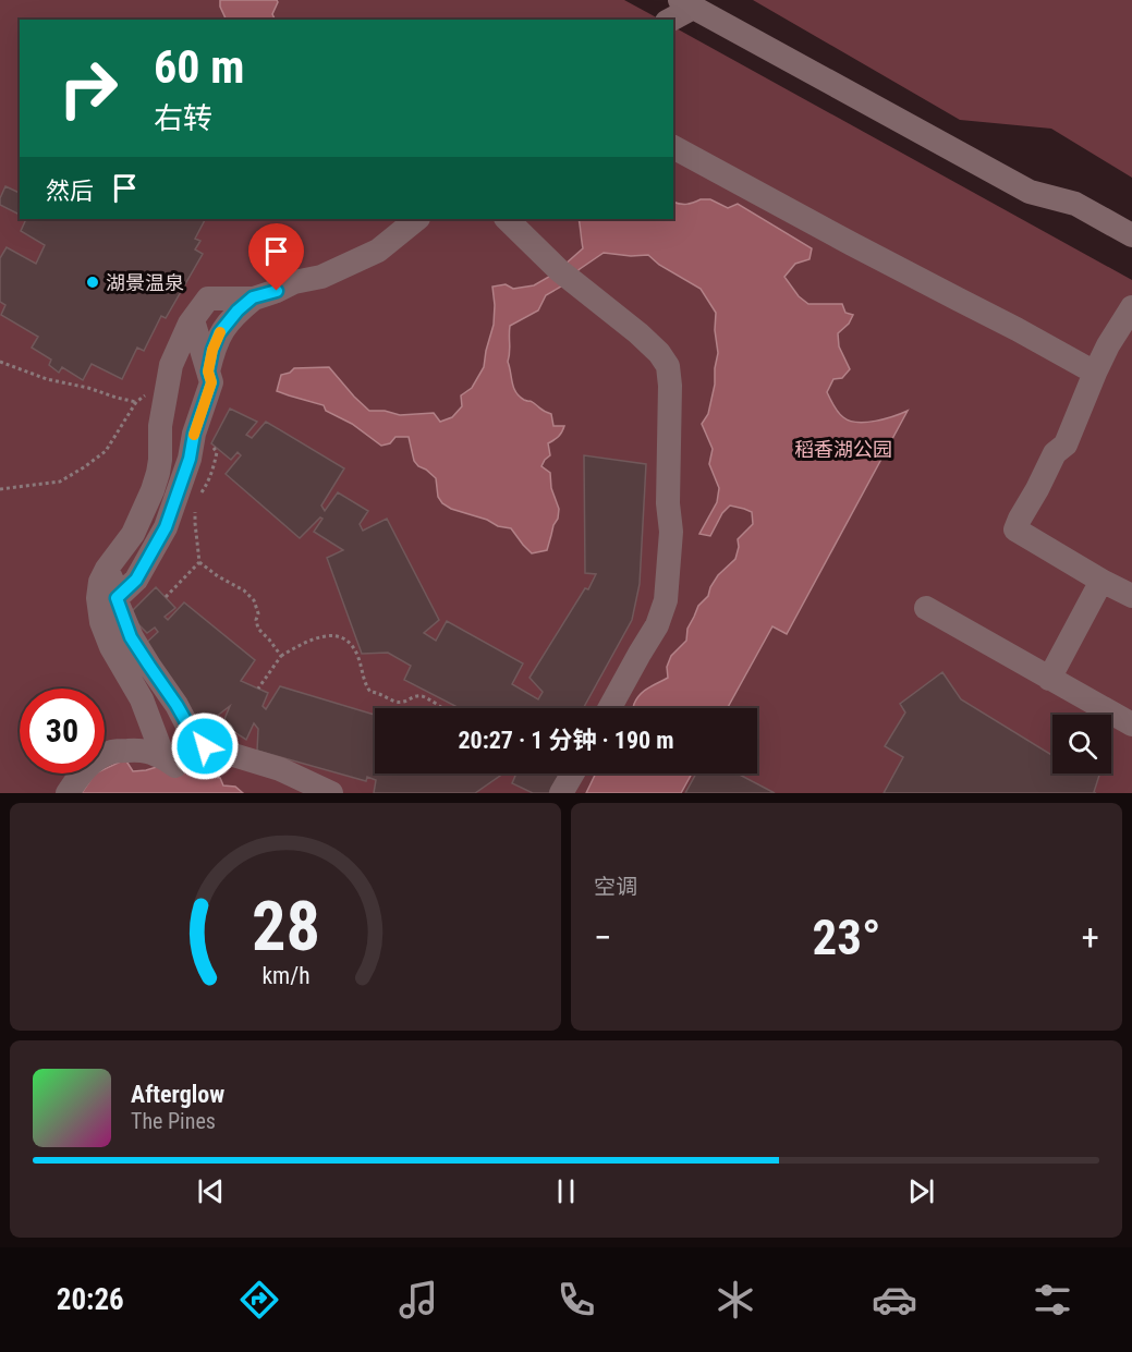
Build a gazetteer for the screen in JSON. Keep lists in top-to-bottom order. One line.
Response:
{"parks":["稻香湖公园"],"places":["湖景温泉"],"page":{"turn":["60 m","右转"],"then":"然后","limit":"30","trip":"20:27 · 1 分钟 · 190 m","tile":"空调","heat":["−","23°","+"],"song":["Afterglow","The Pines"],"tabs":"20:26","gauge":["28","km/h"]}}
